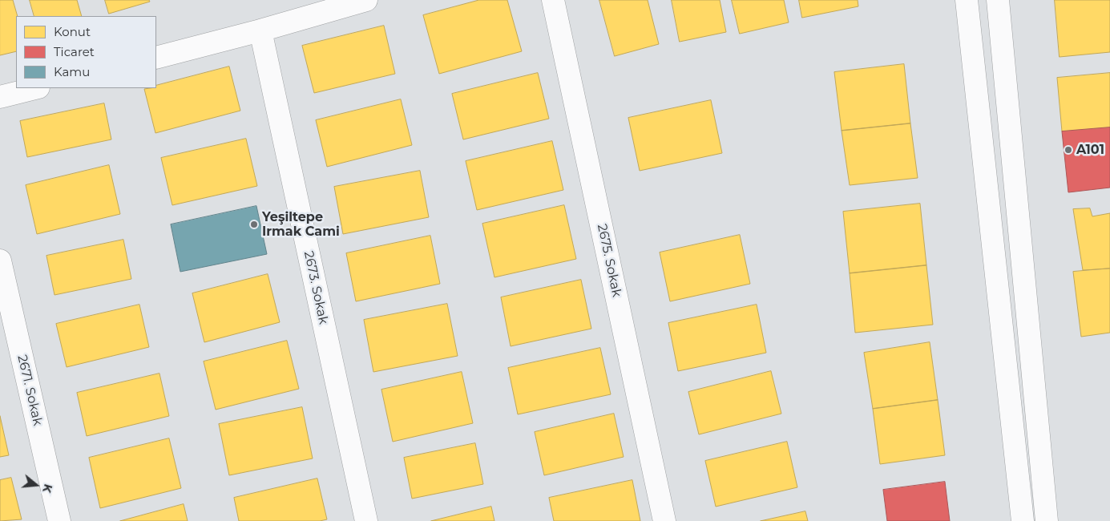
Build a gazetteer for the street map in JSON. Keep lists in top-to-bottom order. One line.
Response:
{"streets":{"street":["2675. Sokak","2673. Sokak","2671. Sokak"]},"places":["A101","Yeşiltepe Irmak Cami"],"legend":["Konut","Ticaret","Kamu"],"north":"right"}
